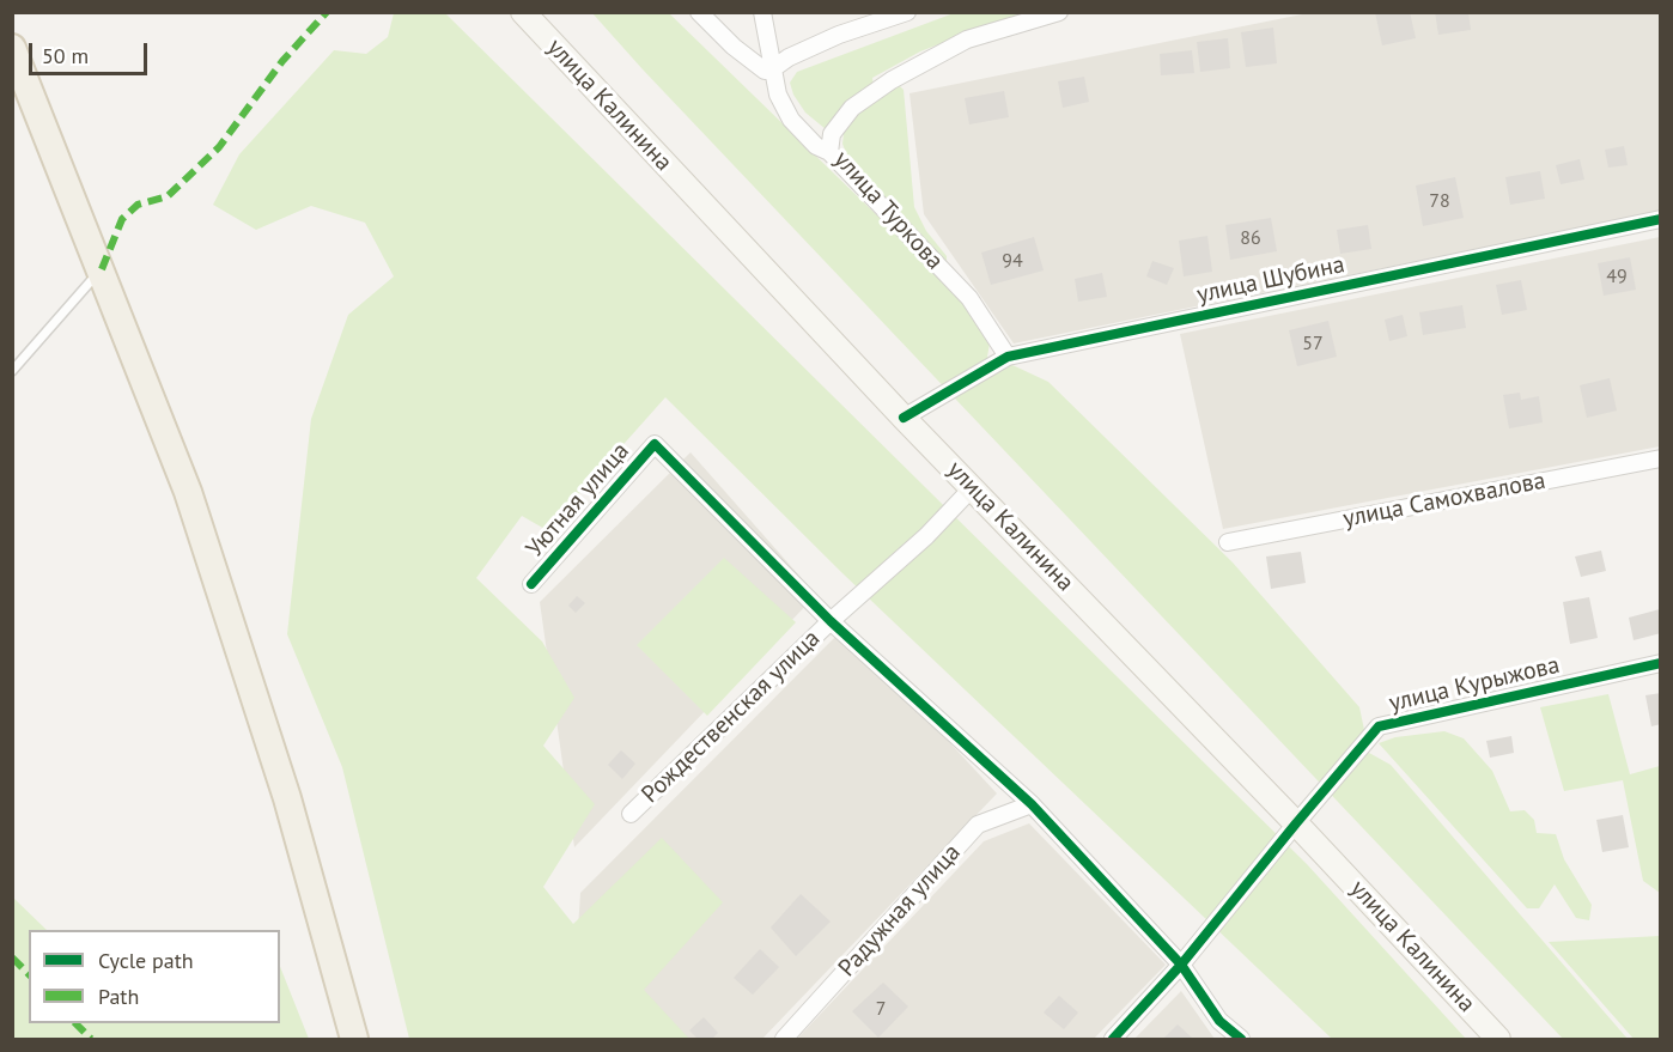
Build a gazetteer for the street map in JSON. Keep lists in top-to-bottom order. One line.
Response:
{"streets":{"main road":["улица Калинина"],"street":["улица Туркова","улица Шубина","Уютная улица","улица Самохвалова","улица Курыжова","Рождественская улица","Радужная улица"]},"crossings":[["улица Калинина","улица Шубина"],["улица Калинина","улица Курыжова"],["улица Калинина","Рождественская улица"],["улица Туркова","улица Шубина"],["Уютная улица","Рождественская улица"]],"house_numbers":["78","86","94","49","57","7"],"legend":["Cycle path","Path"],"scale_bar":"50 m"}
